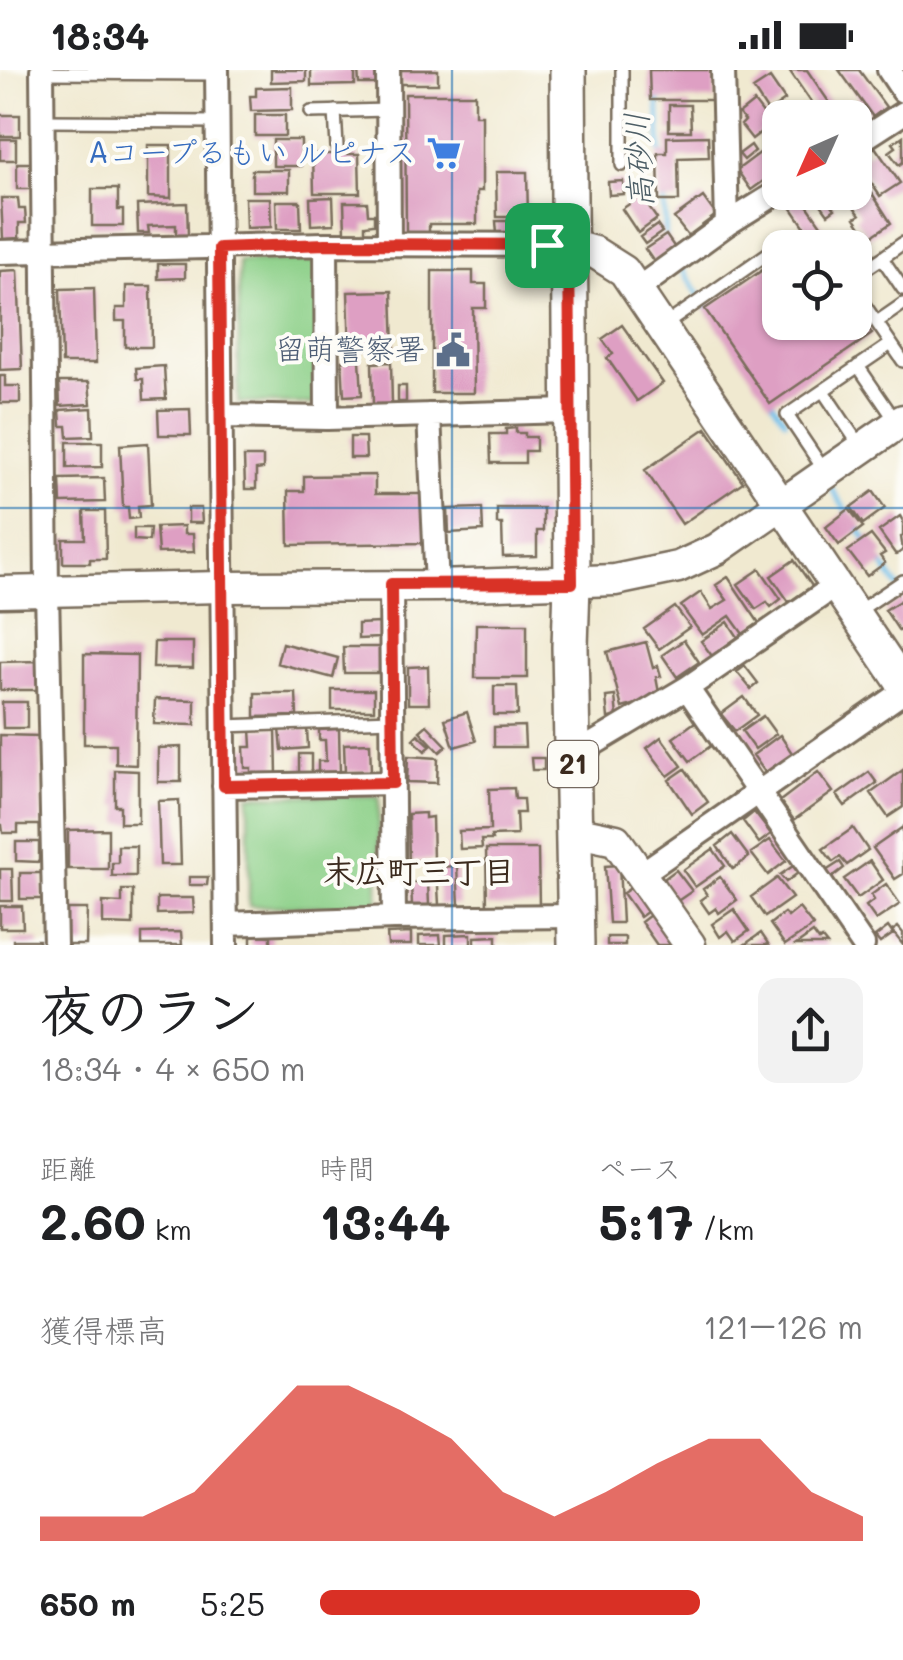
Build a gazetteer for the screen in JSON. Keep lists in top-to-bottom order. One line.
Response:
{"streets":{"main road":["21"]},"districts":["末広町三丁目"],"water":["高砂川"],"places":{"supermarket":["Aコープるもい ルピナス"],"public building":["留萌警察署"]},"north":"bottom left","page":{"status":"18:34","heading":["夜のラン","18:34 · 4 × 650 m"],"stats":[["距離","2.60 km"],["時間","13:44"],["ペース","5:17 /km"]],"chart":["獲得標高","121–126 m"],"list":[{"name":"650 m","note":"5:25"}]}}
